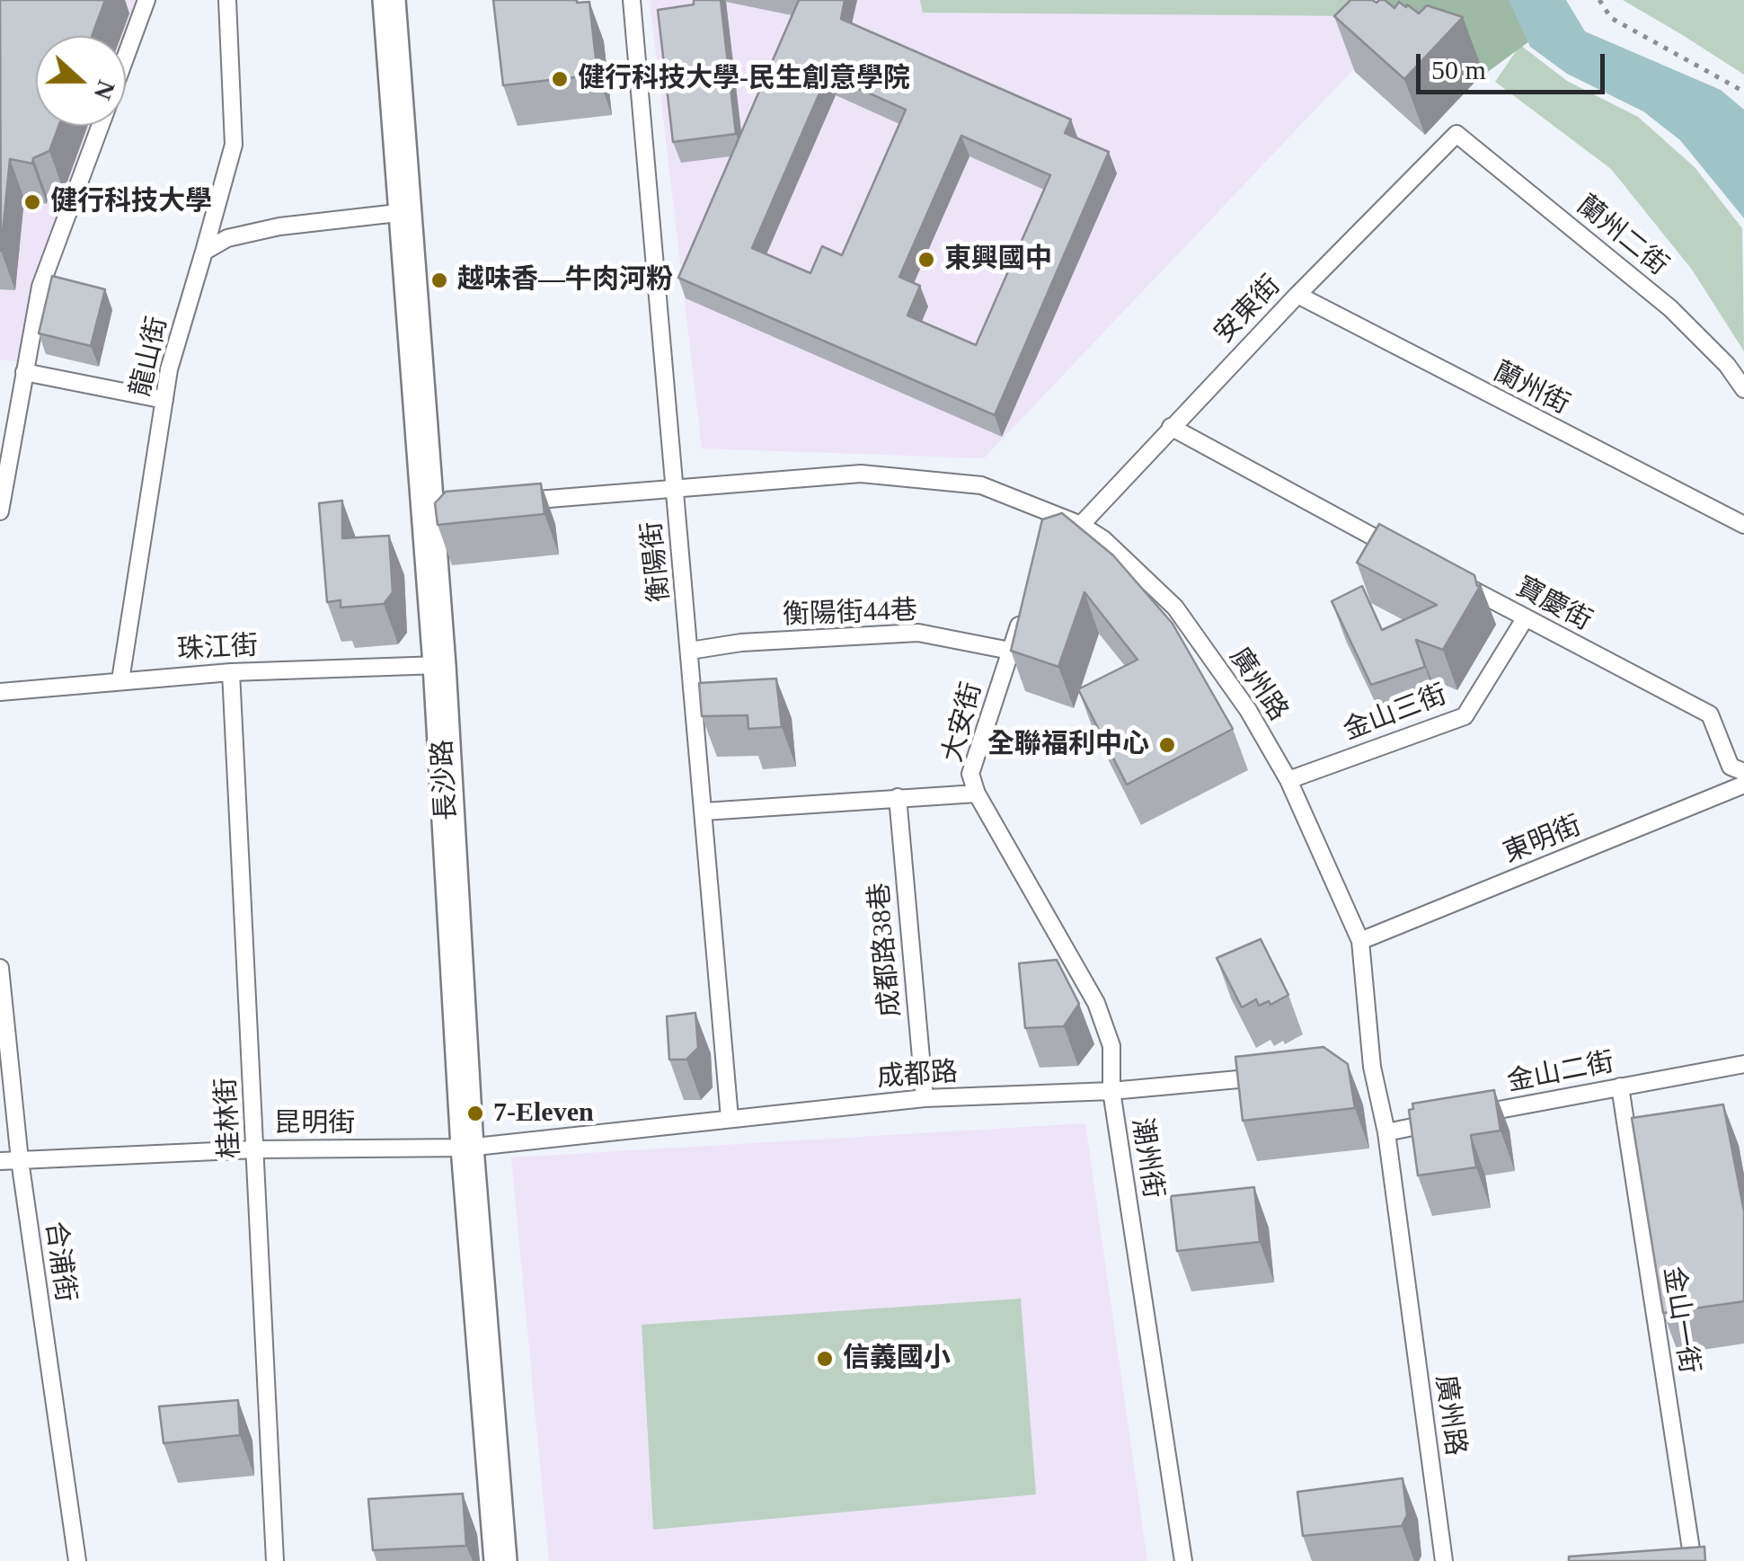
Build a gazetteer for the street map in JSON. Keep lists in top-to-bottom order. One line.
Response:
{"streets":{"street":["長沙路"],"lane":["蘭州二街","安東街","龍山街","蘭州街","衡陽街","寶慶街","衡陽街44巷","珠江街","廣州路","金山三街","大安街","東明街","成都路38巷","金山二街","成都路","桂林街","昆明街","潮州街","合浦街","金山一街"]},"crossings":[["蘭州二街","安東街"],["安東街","蘭州街"],["安東街","廣州路"],["龍山街","珠江街"],["衡陽街","衡陽街44巷"],["衡陽街","廣州路"],["衡陽街","大安街"],["衡陽街","成都路"],["寶慶街","金山三街"],["衡陽街44巷","大安街"],["珠江街","長沙路"],["珠江街","桂林街"],["廣州路","金山三街"],["廣州路","東明街"],["廣州路","金山二街"],["大安街","成都路38巷"],["大安街","潮州街"],["長沙路","成都路"],["長沙路","昆明街"],["成都路38巷","成都路"],["金山二街","金山一街"],["成都路","昆明街"],["成都路","潮州街"],["桂林街","昆明街"],["昆明街","合浦街"]],"places":["健行科技大學-民生創意學院","健行科技大學","東興國中","越味香—牛肉河粉","全聯福利中心","7-Eleven","信義國小"],"scale_bar":"50 m","north":"right"}
